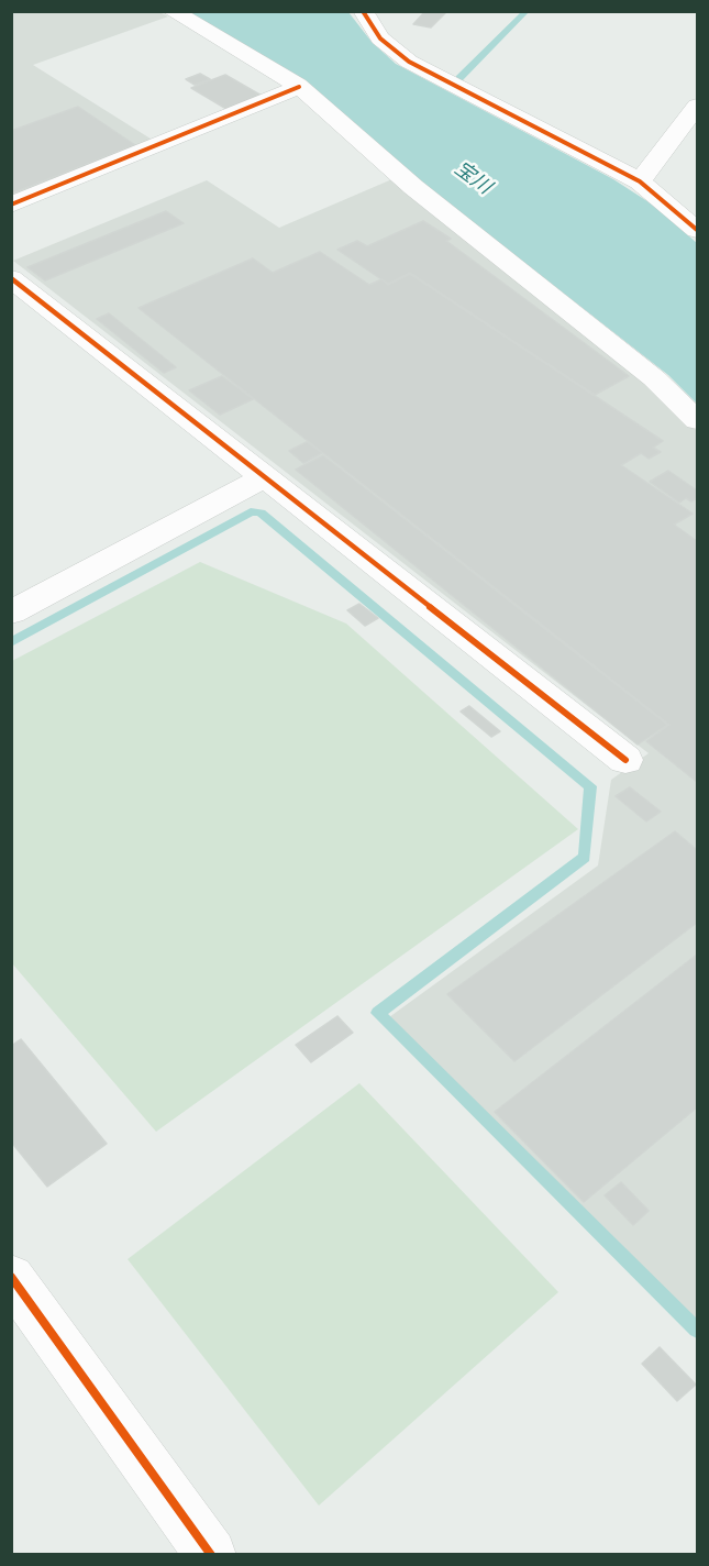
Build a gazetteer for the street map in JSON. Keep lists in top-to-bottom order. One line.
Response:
{"water":["宝川"]}
